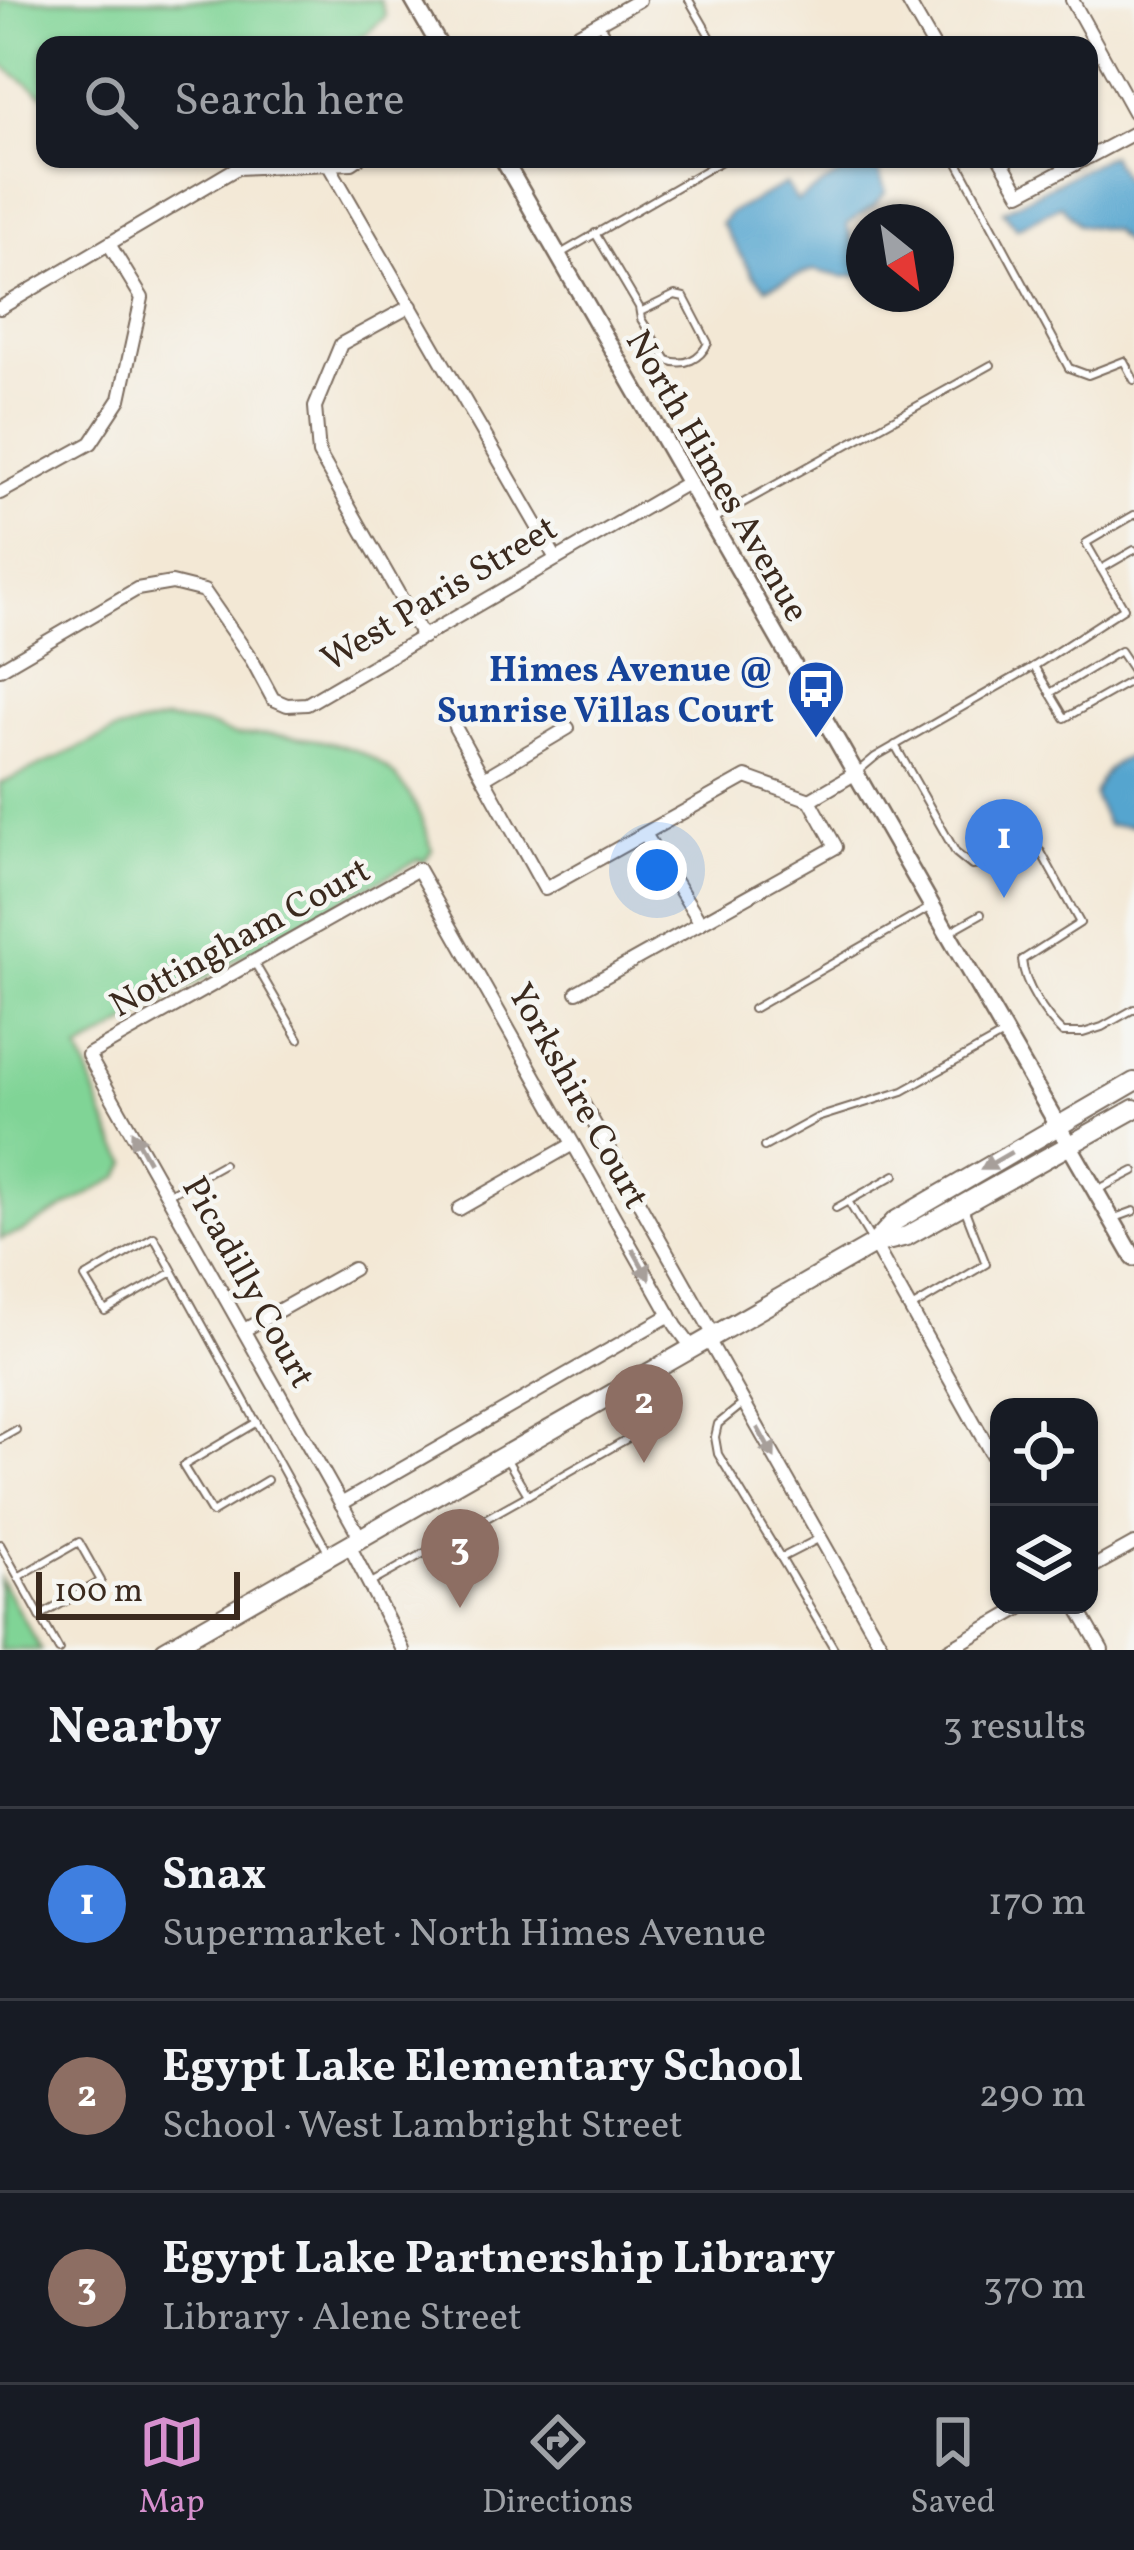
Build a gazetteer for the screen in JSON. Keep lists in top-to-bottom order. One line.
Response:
{"streets":{"street":["North Himes Avenue","West Paris Street","Nottingham Court","Yorkshire Court","Picadilly Court"]},"crossings":[["North Himes Avenue","West Paris Street"],["Nottingham Court","Yorkshire Court"],["Nottingham Court","Picadilly Court"]],"places":{"bus stop":["Himes Avenue @ Sunrise Villas Court"]},"scale_bar":"100 m","north":"bottom right","page":{"search":"Search here","pins":["1","2","3"],"scale":"100 m","heading":["Nearby","3 results"],"list":[{"mark":"1","name":"Snax","note":"Supermarket · North Himes Avenue","value":"170 m"},{"mark":"2","name":"Egypt Lake Elementary School","note":"School · West Lambright Street","value":"290 m"},{"mark":"3","name":"Egypt Lake Partnership Library","note":"Library · Alene Street","value":"370 m"}],"nav":["Map","Directions","Saved"]}}
